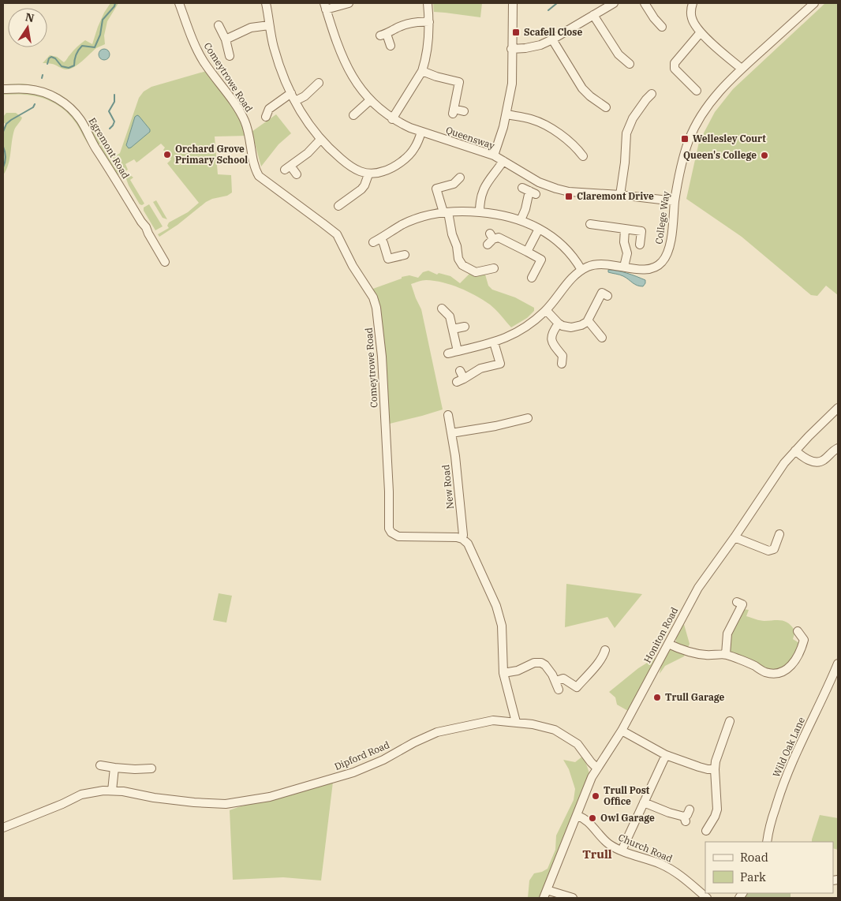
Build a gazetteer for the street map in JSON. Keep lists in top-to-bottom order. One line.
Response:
{"streets":{"street":["Comeytrowe Road","Queensway","Egremont Road","College Way","New Road","Honiton Road","Wild Oak Lane","Dipford Road","Church Road"]},"crossings":[["Comeytrowe Road","New Road"],["Queensway","College Way"],["Honiton Road","Dipford Road"],["Honiton Road","Church Road"]],"districts":["Trull"],"places":{"transit":["Scafell Close","Wellesley Court","Claremont Drive"],"other":["Orchard Grove Primary School","Queen's College","Trull Garage","Trull Post Office","Owl Garage"]},"legend":["Road","Park"],"north":"top"}
